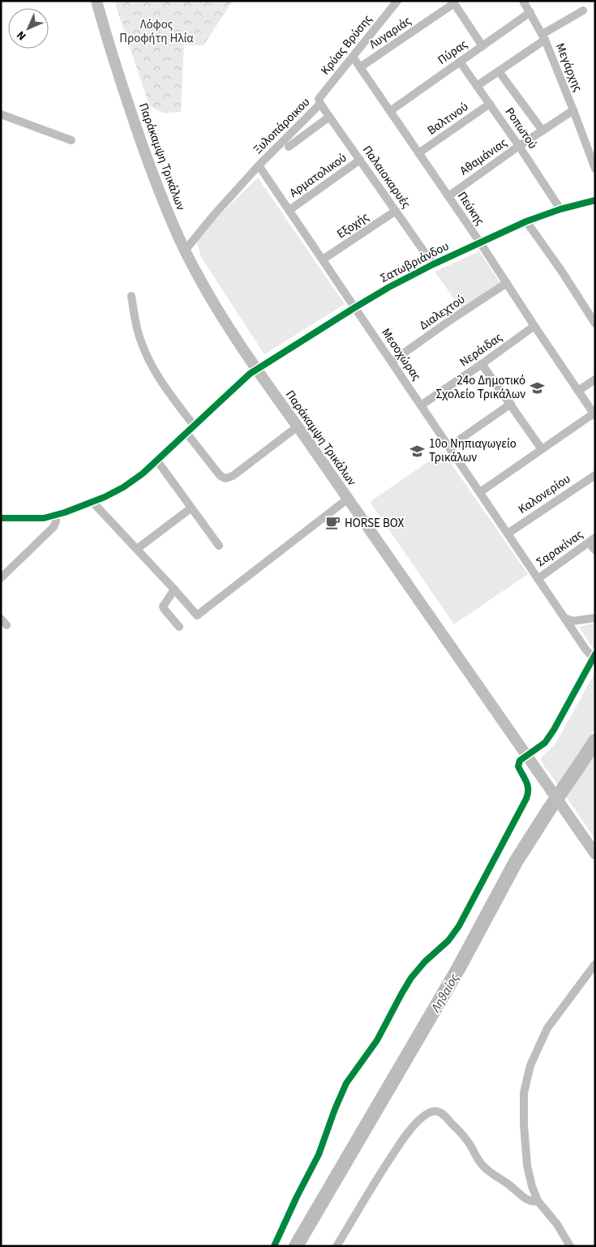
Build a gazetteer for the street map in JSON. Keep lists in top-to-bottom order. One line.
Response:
{"streets":{"main road":["Παράκαμψη Τρικάλων"],"street":["Λυγαριάς","Κρύας Βρύσης","Πύρας","Μεγάρχης","Βαλτινού","Ξυλοπάροικου","Ροπωτού","Αθαμάνιας","Αρματολικού","Παλαιοκαρυές","Πεύκης","Εξοχής","Σατωβριάνδου","Διαλεχτού","Νεράιδας","Μεσοχώρας","Καλονερίου","Σαρακίνας"]},"crossings":[["Λυγαριάς","Πεύκης"],["Κρύας Βρύσης","Ξυλοπάροικου"],["Κρύας Βρύσης","Παλαιοκαρυές"],["Κρύας Βρύσης","Πεύκης"],["Πύρας","Μεγάρχης"],["Πύρας","Ροπωτού"],["Πύρας","Πεύκης"],["Μεγάρχης","Αθαμάνιας"],["Βαλτινού","Ροπωτού"],["Βαλτινού","Πεύκης"],["Ξυλοπάροικου","Παράκαμψη Τρικάλων"],["Ξυλοπάροικου","Παλαιοκαρυές"],["Ξυλοπάροικου","Μεσοχώρας"],["Ροπωτού","Αθαμάνιας"],["Ροπωτού","Σατωβριάνδου"],["Παράκαμψη Τρικάλων","Σατωβριάνδου"],["Αθαμάνιας","Πεύκης"],["Αρματολικού","Παλαιοκαρυές"],["Αρματολικού","Μεσοχώρας"],["Παλαιοκαρυές","Εξοχής"],["Παλαιοκαρυές","Σατωβριάνδου"],["Πεύκης","Σατωβριάνδου"],["Πεύκης","Διαλεχτού"],["Πεύκης","Νεράιδας"],["Εξοχής","Μεσοχώρας"],["Σατωβριάνδου","Μεσοχώρας"],["Διαλεχτού","Μεσοχώρας"],["Νεράιδας","Μεσοχώρας"],["Μεσοχώρας","Καλονερίου"],["Μεσοχώρας","Σαρακίνας"]],"water":["Ληθαίος"],"parks":["Λόφος Προφήτη Ηλία"],"places":{"school or university":["24ο Δημοτικό Σχολείο Τρικάλων","10ο Νηπιαγωγείο Τρικάλων"],"cafe":["HORSE BOX"]},"north":"bottom left"}
